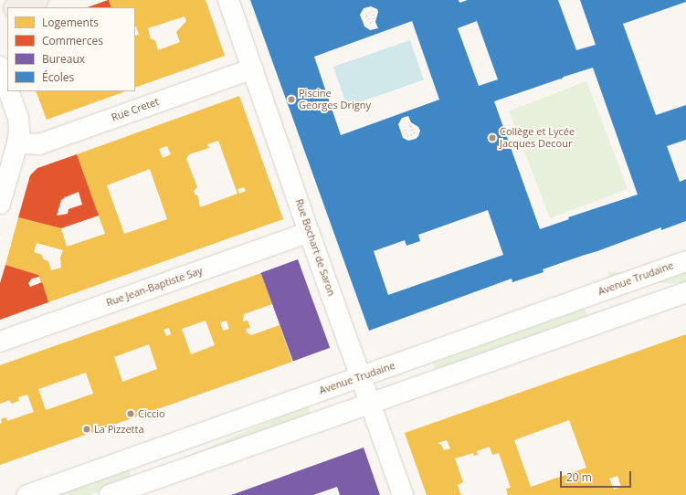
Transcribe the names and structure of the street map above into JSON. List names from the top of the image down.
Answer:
{
  "streets": {
    "street": [
      "Rue Cretet",
      "Rue Bochart de Saron",
      "Avenue Trudaine",
      "Rue Jean-Baptiste Say"
    ]
  },
  "crossings": [
    ["Rue Cretet", "Rue Bochart de Saron"],
    ["Rue Bochart de Saron", "Avenue Trudaine"],
    ["Rue Bochart de Saron", "Rue Jean-Baptiste Say"]
  ],
  "places": [
    "Piscine Georges Drigny",
    "Collège et Lycée Jacques Decour",
    "Ciccio",
    "La Pizzetta"
  ],
  "legend": [
    "Logements",
    "Commerces",
    "Bureaux",
    "Écoles"
  ],
  "scale_bar": "20 m"
}
